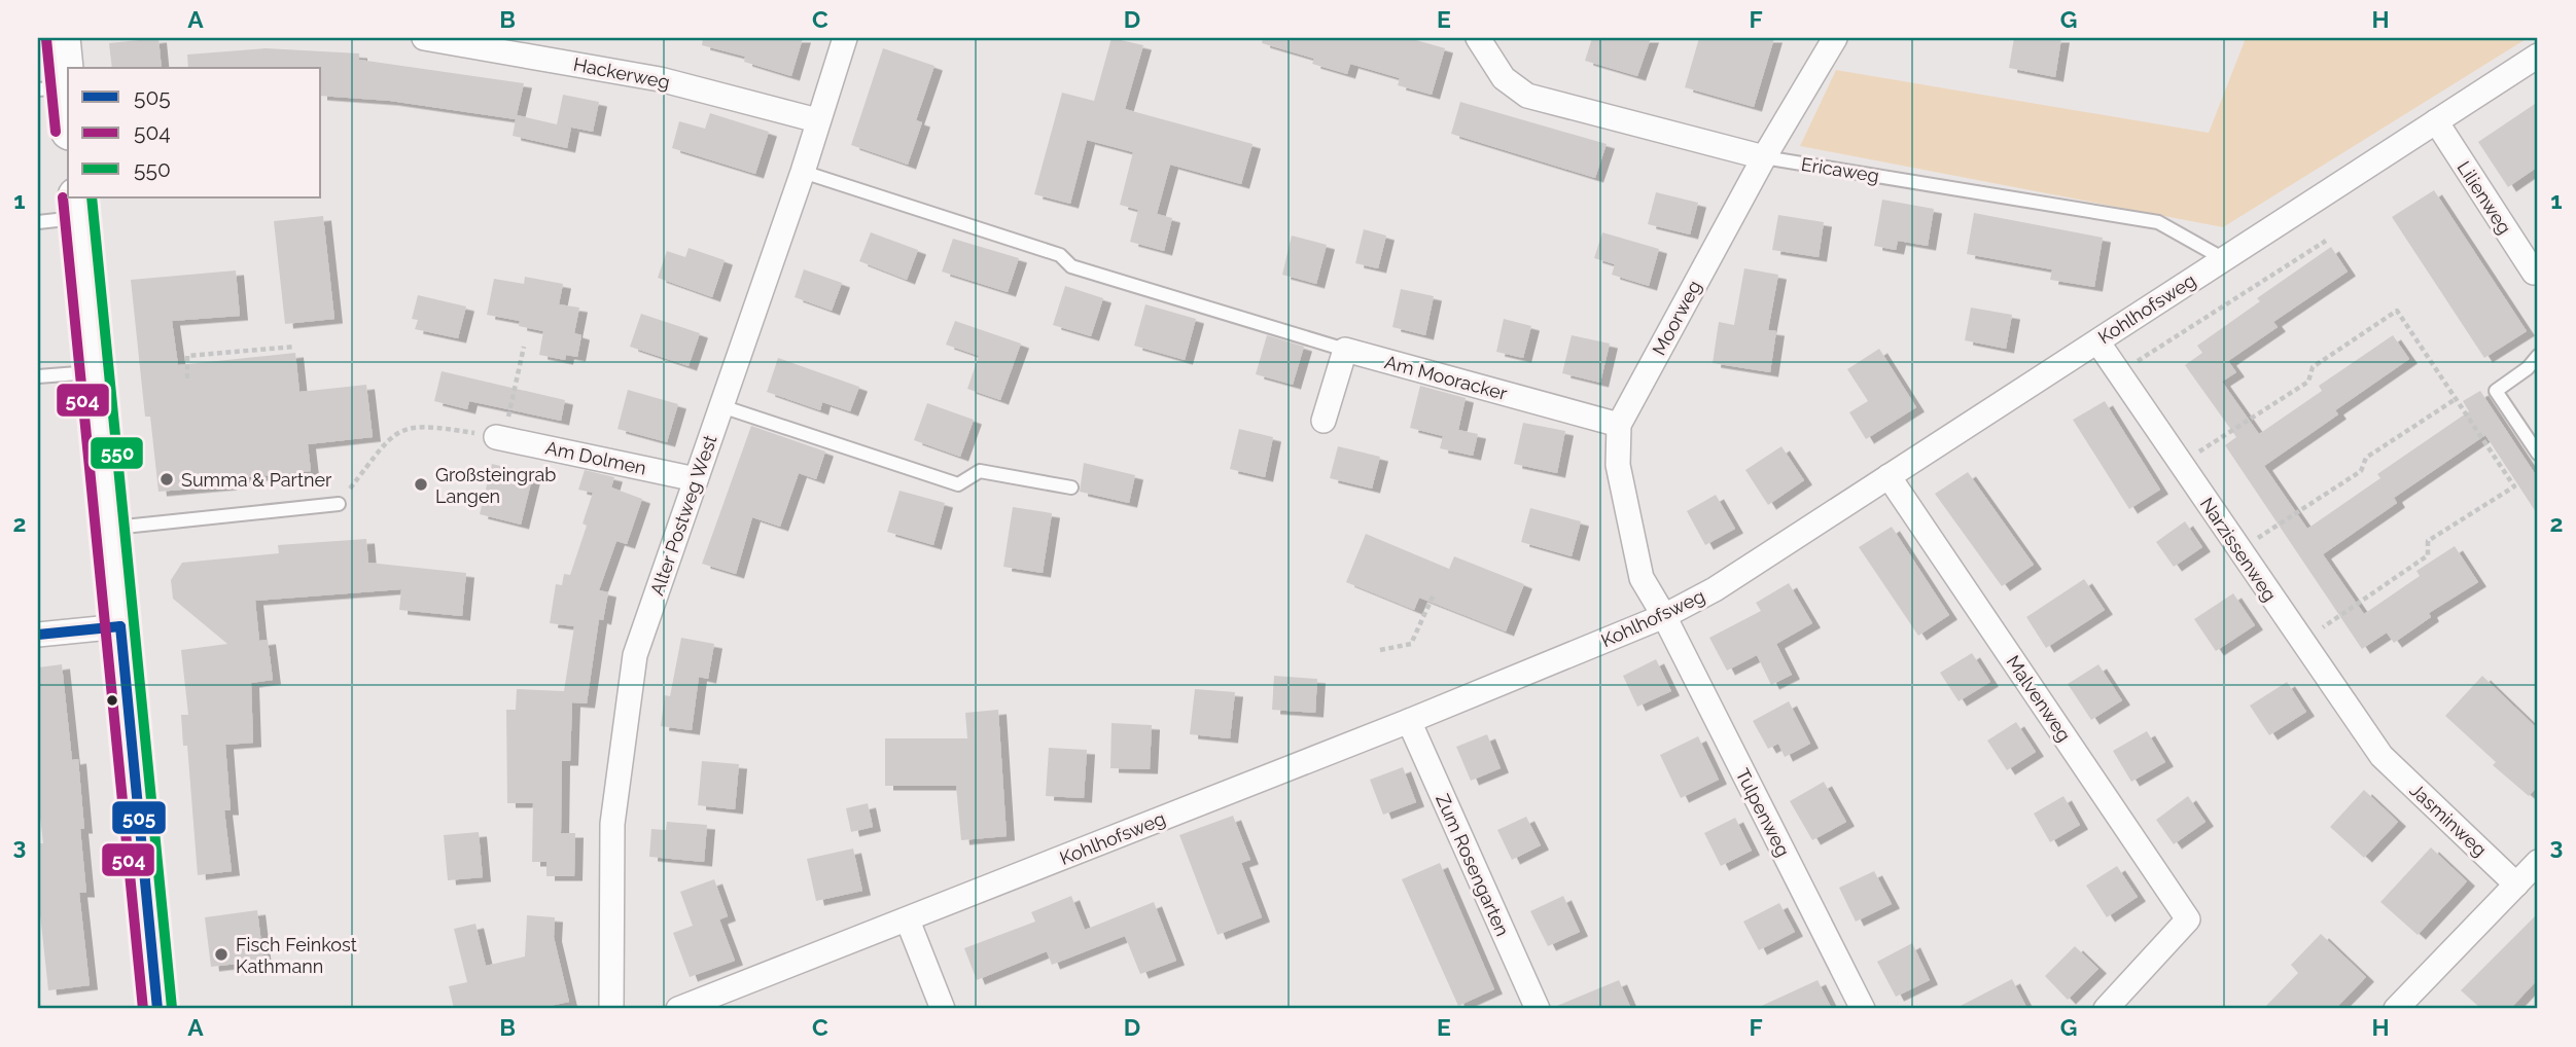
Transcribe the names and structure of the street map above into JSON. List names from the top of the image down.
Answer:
{
  "streets": {
    "street": [
      "Hackerweg",
      "Ericaweg",
      "Lilienweg",
      "Kohlhofsweg",
      "Moorweg",
      "Am Mooracker",
      "Am Dolmen",
      "Alter Postweg West",
      "Narzissenweg",
      "Malvenweg",
      "Tulpenweg",
      "Jasminweg",
      "Zum Rosengarten"
    ]
  },
  "crossings": [
    ["Hackerweg", "Alter Postweg West"],
    ["Ericaweg", "Kohlhofsweg"],
    ["Ericaweg", "Moorweg"],
    ["Lilienweg", "Kohlhofsweg"],
    ["Kohlhofsweg", "Moorweg"],
    ["Kohlhofsweg", "Narzissenweg"],
    ["Kohlhofsweg", "Malvenweg"],
    ["Kohlhofsweg", "Tulpenweg"],
    ["Kohlhofsweg", "Zum Rosengarten"],
    ["Moorweg", "Am Mooracker"],
    ["Moorweg", "Tulpenweg"],
    ["Am Dolmen", "Alter Postweg West"],
    ["Narzissenweg", "Jasminweg"]
  ],
  "places": ["Summa & Partner", "Großsteingrab Langen", "Fisch Feinkost Kathmann"],
  "lines": ["transit line 504", "transit line 550", "transit line 505"],
  "legend": ["505", "504", "550"],
  "grid": {
    "columns": [
      "A",
      "B",
      "C",
      "D",
      "E",
      "F",
      "G",
      "H"
    ],
    "rows": ["1", "2", "3"]
  }
}
